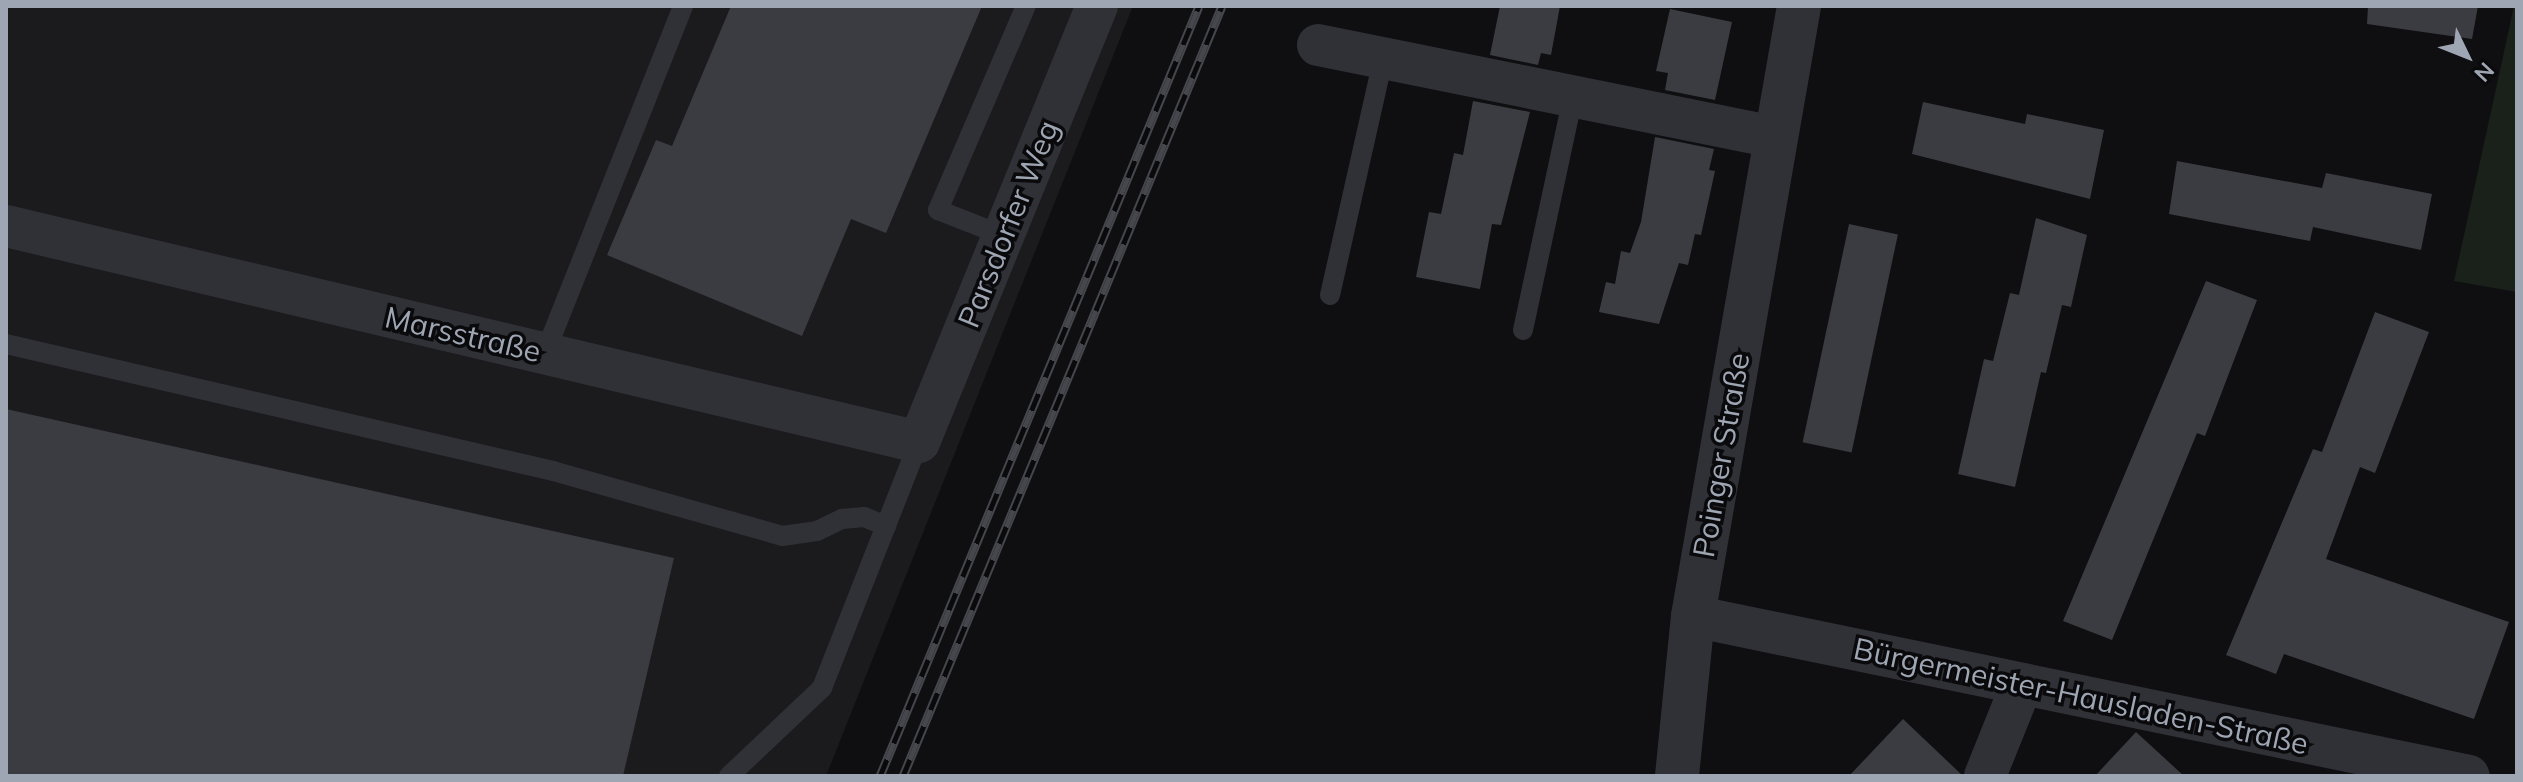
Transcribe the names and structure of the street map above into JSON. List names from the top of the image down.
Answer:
{
  "streets": {
    "street": [
      "Parsdorfer Weg",
      "Marsstraße",
      "Poinger Straße",
      "Bürgermeister-Hausladen-Straße"
    ]
  },
  "crossings": [
    ["Parsdorfer Weg", "Marsstraße"],
    ["Poinger Straße", "Bürgermeister-Hausladen-Straße"]
  ],
  "north": "bottom right"
}
